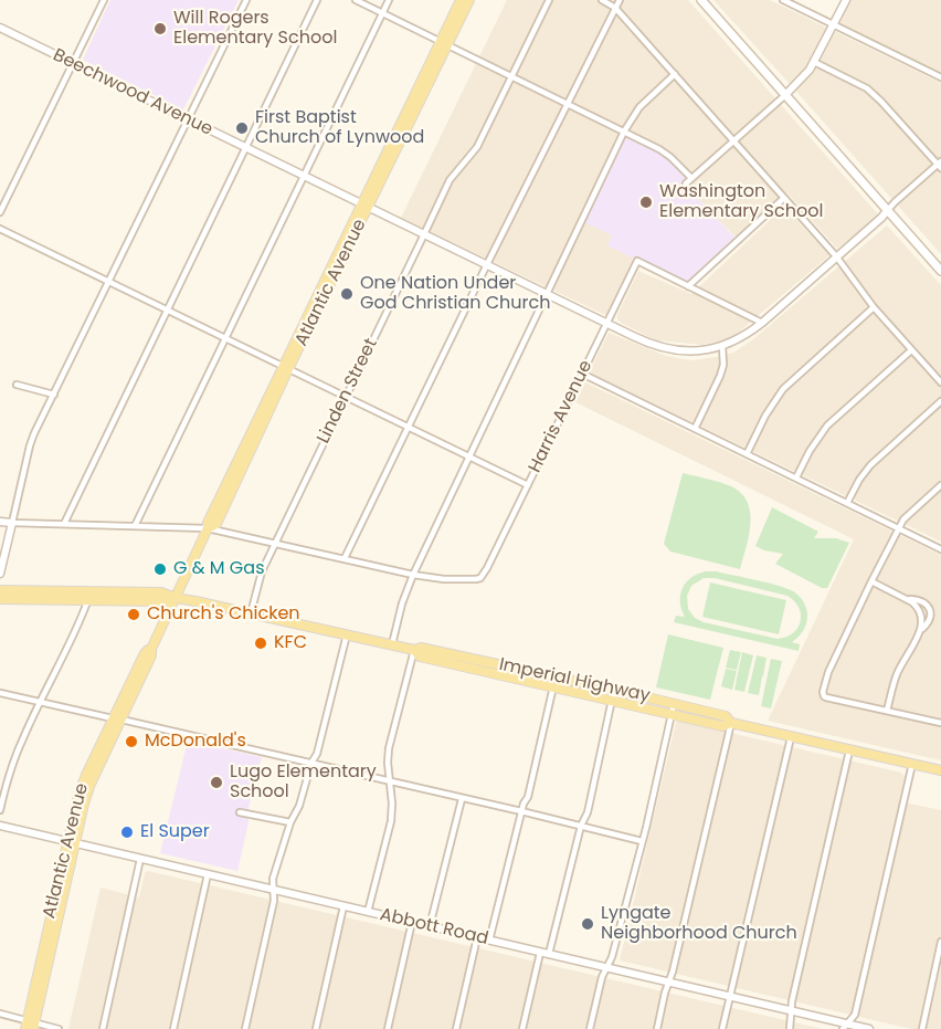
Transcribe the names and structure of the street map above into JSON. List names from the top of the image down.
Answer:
{
  "streets": {
    "main road": ["Atlantic Avenue", "Imperial Highway"],
    "street": [
      "Beechwood Avenue",
      "Linden Street",
      "Harris Avenue",
      "Abbott Road"
    ]
  },
  "crossings": [
    ["Beechwood Avenue", "Atlantic Avenue"],
    ["Beechwood Avenue", "Linden Street"],
    ["Beechwood Avenue", "Harris Avenue"],
    ["Atlantic Avenue", "Imperial Highway"],
    ["Atlantic Avenue", "Abbott Road"],
    ["Linden Street", "Imperial Highway"]
  ],
  "places": [
    "Will Rogers Elementary School",
    "First Baptist Church of Lynwood",
    "Washington Elementary School",
    "One Nation Under God Christian Church",
    "G & M Gas",
    "Church's Chicken",
    "KFC",
    "McDonald's",
    "Lugo Elementary School",
    "El Super",
    "Lyngate Neighborhood Church"
  ]
}
